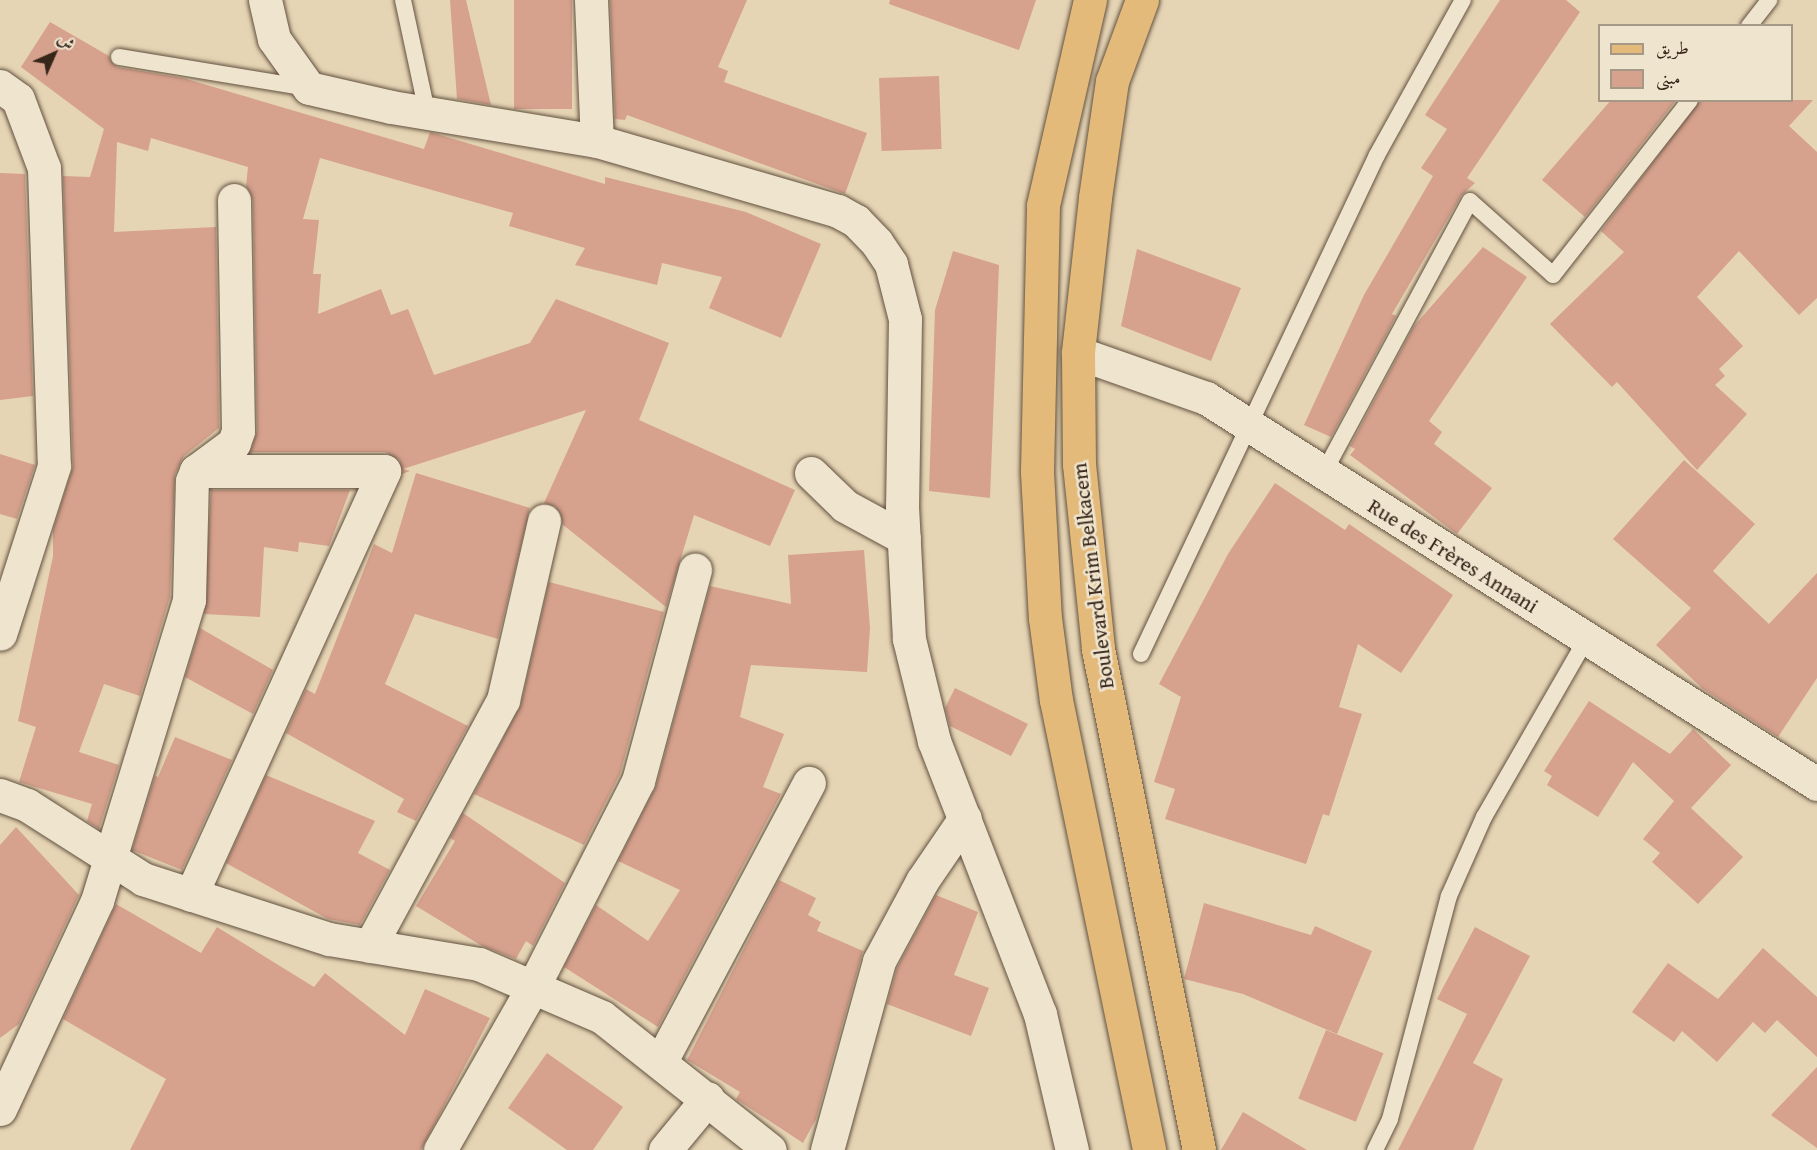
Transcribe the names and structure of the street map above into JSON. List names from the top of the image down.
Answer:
{
  "streets": {
    "main road": ["Boulevard Krim Belkacem"],
    "street": ["Rue des Frères Annani"]
  },
  "crossings": [
    ["Rue des Frères Annani", "Boulevard Krim Belkacem"]
  ],
  "legend": ["طريق", "مبنى"],
  "north": "top right"
}
